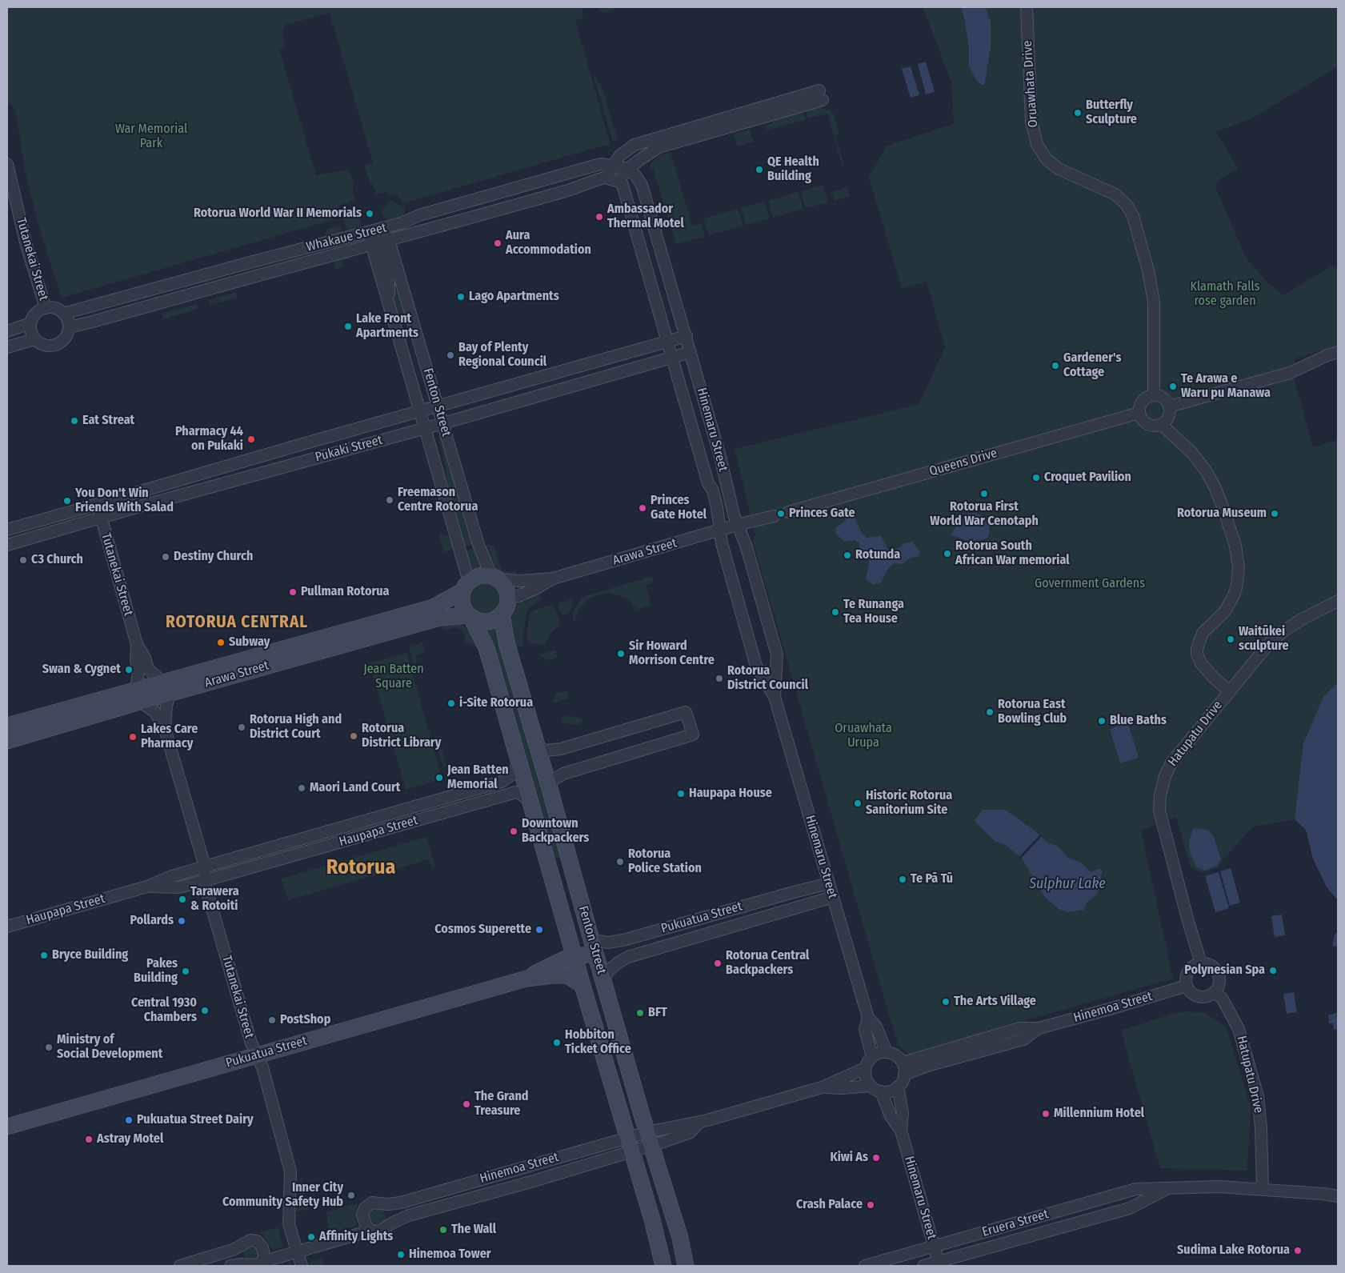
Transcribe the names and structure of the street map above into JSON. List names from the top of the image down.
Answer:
{
  "streets": {
    "main road": ["Fenton Street", "Arawa Street", "Pukuatua Street"],
    "street": [
      "Oruawhata Drive",
      "Whakaue Street",
      "Tutanekai Street",
      "Hinemaru Street",
      "Pukaki Street",
      "Queens Drive",
      "Hatupatu Drive",
      "Haupapa Street",
      "Hinemoa Street",
      "Eruera Street"
    ]
  },
  "crossings": [
    ["Oruawhata Drive", "Queens Drive"],
    ["Whakaue Street", "Tutanekai Street"],
    ["Whakaue Street", "Fenton Street"],
    ["Whakaue Street", "Hinemaru Street"],
    ["Tutanekai Street", "Pukaki Street"],
    ["Tutanekai Street", "Arawa Street"],
    ["Tutanekai Street", "Haupapa Street"],
    ["Tutanekai Street", "Pukuatua Street"],
    ["Tutanekai Street", "Hinemoa Street"],
    ["Fenton Street", "Pukaki Street"],
    ["Fenton Street", "Arawa Street"],
    ["Fenton Street", "Haupapa Street"],
    ["Fenton Street", "Pukuatua Street"],
    ["Fenton Street", "Hinemoa Street"],
    ["Hinemaru Street", "Pukaki Street"],
    ["Hinemaru Street", "Arawa Street"],
    ["Hinemaru Street", "Pukuatua Street"],
    ["Hinemaru Street", "Hinemoa Street"],
    ["Hinemaru Street", "Eruera Street"],
    ["Hatupatu Drive", "Hinemoa Street"],
    ["Hatupatu Drive", "Eruera Street"]
  ],
  "districts": ["ROTORUA CENTRAL", "Rotorua"],
  "water": ["Sulphur Lake"],
  "parks": [
    "War Memorial Park",
    "Klamath Falls rose garden",
    "Government Gardens",
    "Jean Batten Square",
    "Oruawhata Urupa"
  ],
  "places": [
    "Butterfly Sculpture",
    "QE Health Building",
    "Rotorua World War II Memorials",
    "Ambassador Thermal Motel",
    "Aura Accommodation",
    "Lago Apartments",
    "Lake Front Apartments",
    "Bay of Plenty Regional Council",
    "Gardener's Cottage",
    "Te Arawa e Waru pu Manawa",
    "Eat Streat",
    "Pharmacy 44 on Pukaki",
    "Croquet Pavilion",
    "Rotorua First World War Cenotaph",
    "Freemason Centre Rotorua",
    "You Don't Win Friends With Salad",
    "Princes Gate Hotel",
    "Princes Gate",
    "Rotorua Museum",
    "Rotorua South African War memorial",
    "Rotunda",
    "Destiny Church",
    "C3 Church",
    "Pullman Rotorua",
    "Te Runanga Tea House",
    "Waitūkei sculpture",
    "Subway",
    "Sir Howard Morrison Centre",
    "Swan & Cygnet",
    "Rotorua District Council",
    "i-Site Rotorua",
    "Rotorua East Bowling Club",
    "Blue Baths",
    "Rotorua High and District Court",
    "Rotorua District Library",
    "Lakes Care Pharmacy",
    "Jean Batten Memorial",
    "Maori Land Court",
    "Haupapa House",
    "Historic Rotorua Sanitorium Site",
    "Downtown Backpackers",
    "Rotorua Police Station",
    "Te Pā Tū",
    "Tarawera & Rotoiti",
    "Pollards",
    "Cosmos Superette",
    "Bryce Building",
    "Rotorua Central Backpackers",
    "Polynesian Spa",
    "Pakes Building",
    "The Arts Village",
    "Central 1930 Chambers",
    "BFT",
    "PostShop",
    "Hobbiton Ticket Office",
    "Ministry of Social Development",
    "The Grand Treasure",
    "Millennium Hotel",
    "Pukuatua Street Dairy",
    "Astray Motel",
    "Kiwi As",
    "Inner City Community Safety Hub",
    "Crash Palace",
    "The Wall",
    "Affinity Lights",
    "Sudima Lake Rotorua",
    "Hinemoa Tower"
  ]
}
